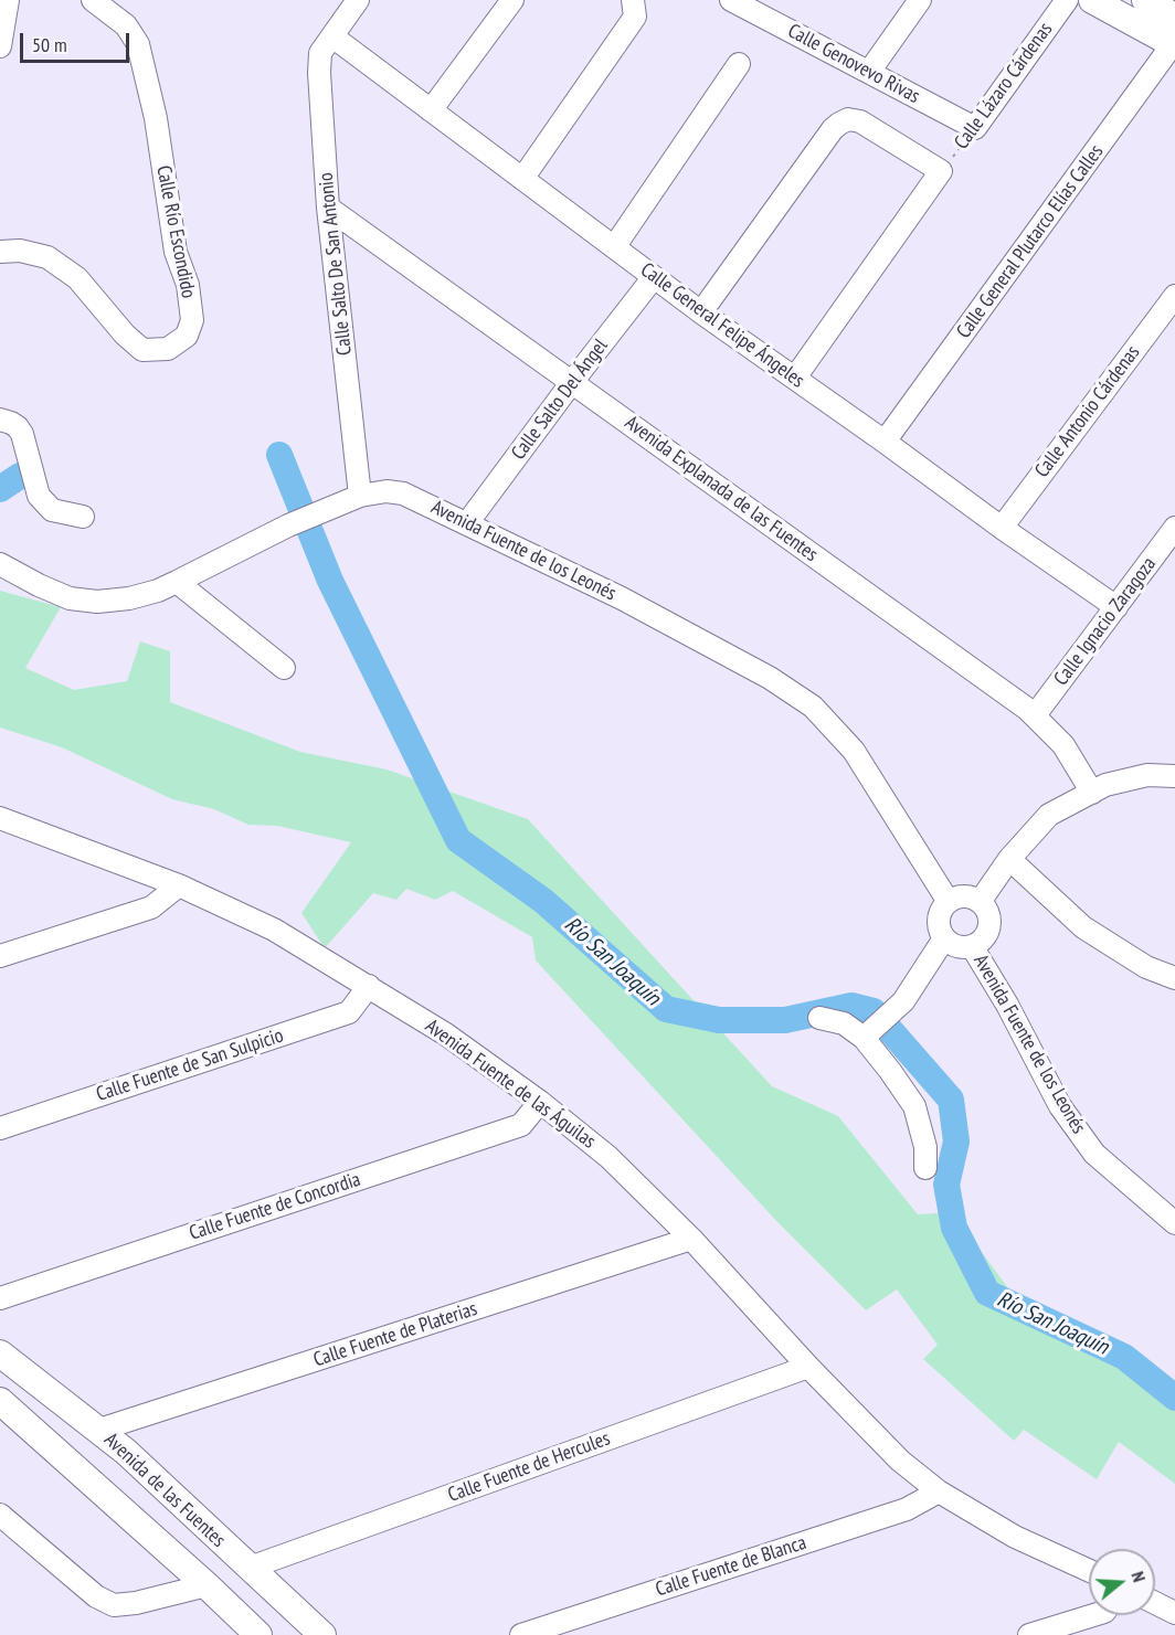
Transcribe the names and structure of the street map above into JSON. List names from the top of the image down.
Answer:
{
  "streets": {
    "main road": ["Avenida de las Fuentes"],
    "street": [
      "Calle Genovevo Rivas",
      "Calle Lázaro Cárdenas",
      "Calle Río Escondido",
      "Calle General Plutarco Elías Calles",
      "Calle Salto De San Antonio",
      "Calle General Felipe Ángeles",
      "Calle Salto Del Ángel",
      "Calle Antonio Cárdenas",
      "Avenida Explanada de las Fuentes",
      "Avenida Fuente de los Leonés",
      "Calle Ignacio Zaragoza",
      "Calle Fuente de San Sulpicio",
      "Avenida Fuente de las Águilas",
      "Calle Fuente de Concordia",
      "Calle Fuente de Platerias",
      "Calle Fuente de Hercules",
      "Calle Fuente de Blanca"
    ]
  },
  "crossings": [
    ["Calle Genovevo Rivas", "Calle Lázaro Cárdenas"],
    ["Calle General Plutarco Elías Calles", "Calle General Felipe Ángeles"],
    ["Calle Salto De San Antonio", "Calle General Felipe Ángeles"],
    ["Calle Salto De San Antonio", "Avenida Explanada de las Fuentes"],
    ["Calle Salto De San Antonio", "Avenida Fuente de los Leonés"],
    ["Calle General Felipe Ángeles", "Calle Salto Del Ángel"],
    ["Calle General Felipe Ángeles", "Calle Antonio Cárdenas"],
    ["Calle General Felipe Ángeles", "Calle Ignacio Zaragoza"],
    ["Calle Salto Del Ángel", "Avenida Explanada de las Fuentes"],
    ["Calle Salto Del Ángel", "Avenida Fuente de los Leonés"],
    ["Avenida Explanada de las Fuentes", "Calle Ignacio Zaragoza"],
    ["Calle Fuente de San Sulpicio", "Avenida Fuente de las Águilas"],
    ["Avenida Fuente de las Águilas", "Calle Fuente de Concordia"],
    ["Avenida Fuente de las Águilas", "Calle Fuente de Platerias"],
    ["Avenida Fuente de las Águilas", "Calle Fuente de Hercules"],
    ["Avenida Fuente de las Águilas", "Calle Fuente de Blanca"],
    ["Calle Fuente de Platerias", "Avenida de las Fuentes"],
    ["Calle Fuente de Hercules", "Avenida de las Fuentes"]
  ],
  "water": ["Río San Joaquín"],
  "scale_bar": "50 m",
  "north": "right"
}
